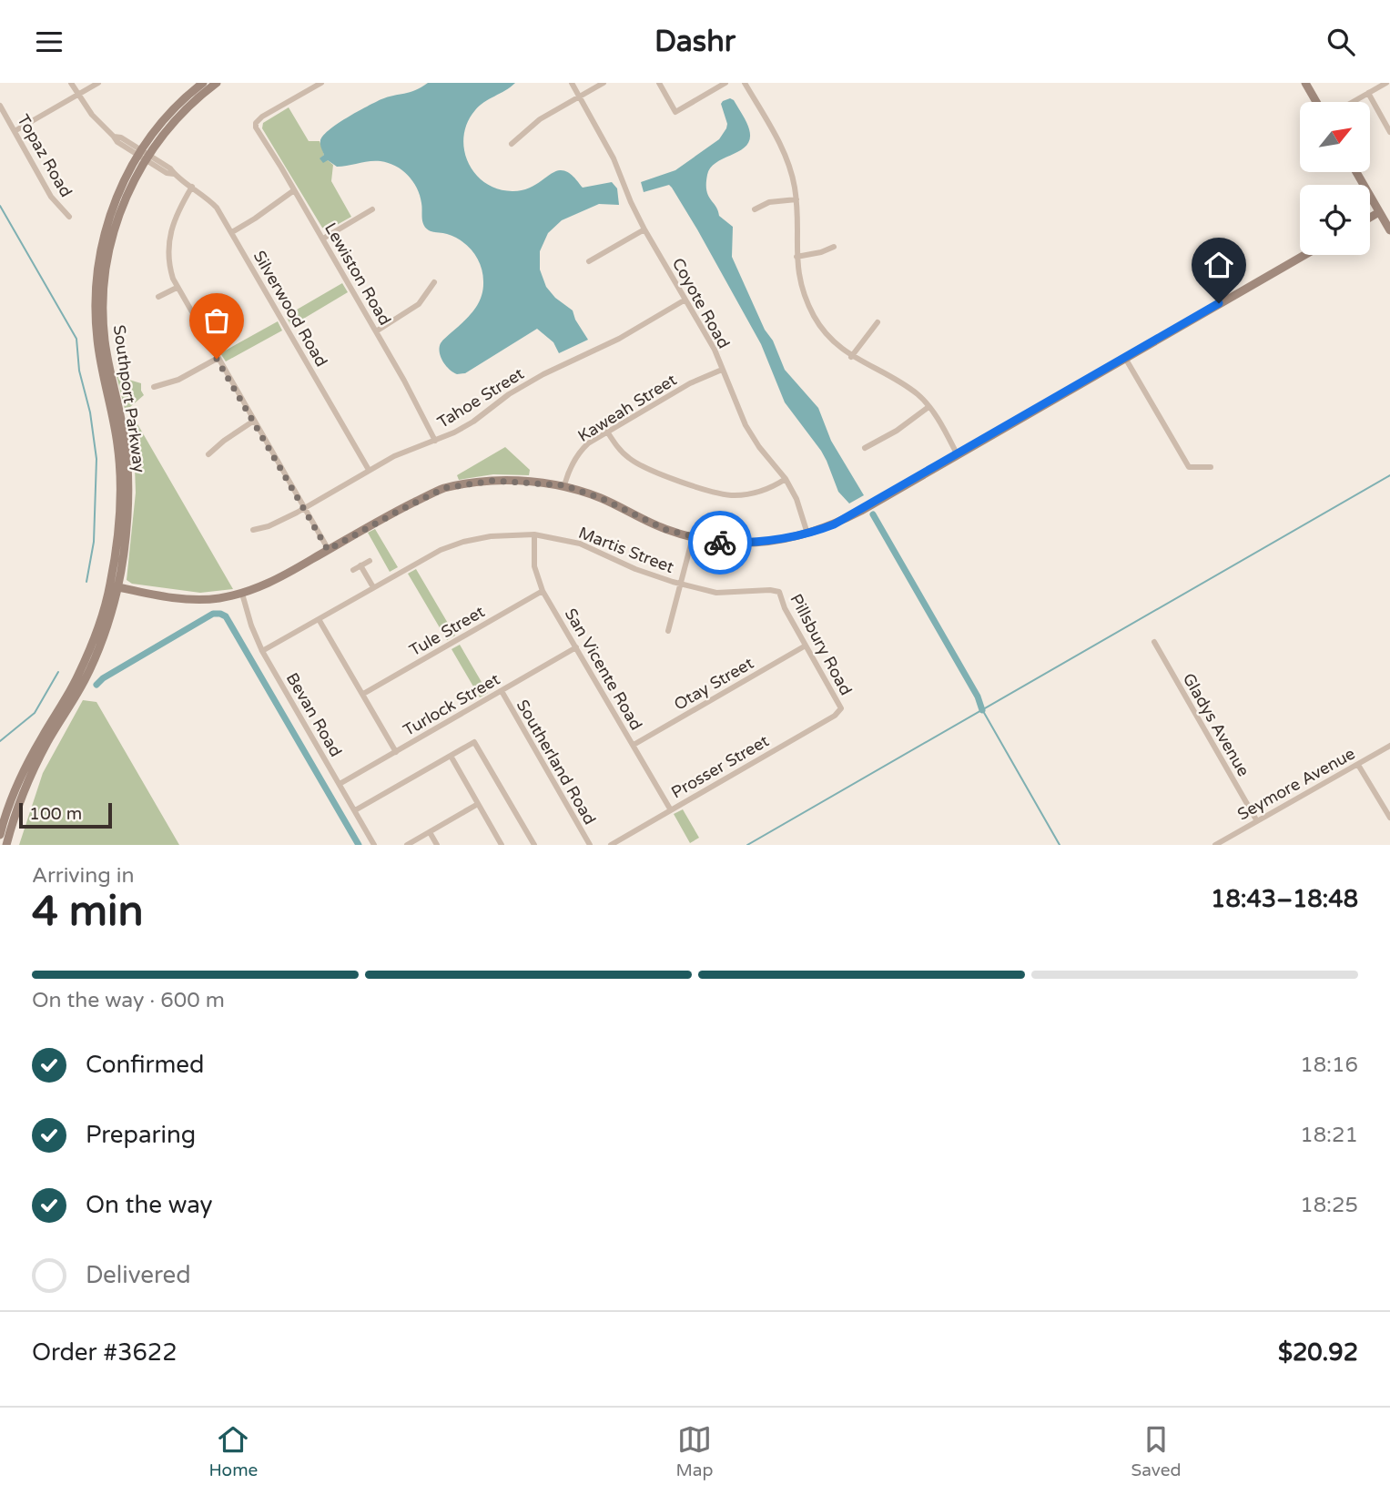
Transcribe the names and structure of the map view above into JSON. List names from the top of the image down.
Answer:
{
  "streets": {
    "street": [
      "Topaz Road",
      "Lewiston Road",
      "Coyote Road",
      "Silverwood Road",
      "Tahoe Street",
      "Southport Parkway",
      "Kaweah Street",
      "Martis Street",
      "Tule Street",
      "Pillsbury Road",
      "San Vicente Road",
      "Otay Street",
      "Turlock Street",
      "Bevan Road",
      "Gladys Avenue",
      "Southerland Road",
      "Prosser Street",
      "Seymore Avenue"
    ]
  },
  "crossings": [
    ["Lewiston Road", "Tahoe Street"],
    ["Coyote Road", "Tahoe Street"],
    ["Coyote Road", "Kaweah Street"],
    ["Silverwood Road", "Tahoe Street"],
    ["Silverwood Road", "Southport Parkway"],
    ["Martis Street", "Pillsbury Road"],
    ["Martis Street", "San Vicente Road"],
    ["Martis Street", "Bevan Road"],
    ["Tule Street", "San Vicente Road"],
    ["Pillsbury Road", "Otay Street"],
    ["Pillsbury Road", "Prosser Street"],
    ["San Vicente Road", "Otay Street"],
    ["San Vicente Road", "Turlock Street"],
    ["San Vicente Road", "Prosser Street"],
    ["Turlock Street", "Bevan Road"],
    ["Turlock Street", "Southerland Road"],
    ["Gladys Avenue", "Seymore Avenue"]
  ],
  "scale_bar": "100 m",
  "north": "top right",
  "page": {
    "header": "Dashr",
    "scale": "100 m",
    "heading": ["4 min", "Arriving in", "18:43–18:48"],
    "panel": ["Order #3622", "$20.92"],
    "bar": "On the way · 600 m",
    "list": [
      ["Confirmed", "18:16"],
      ["Preparing", "18:21"],
      ["On the way", "18:25"],
      "Delivered"
    ],
    "tabs": ["Home", "Map", "Saved"]
  }
}
